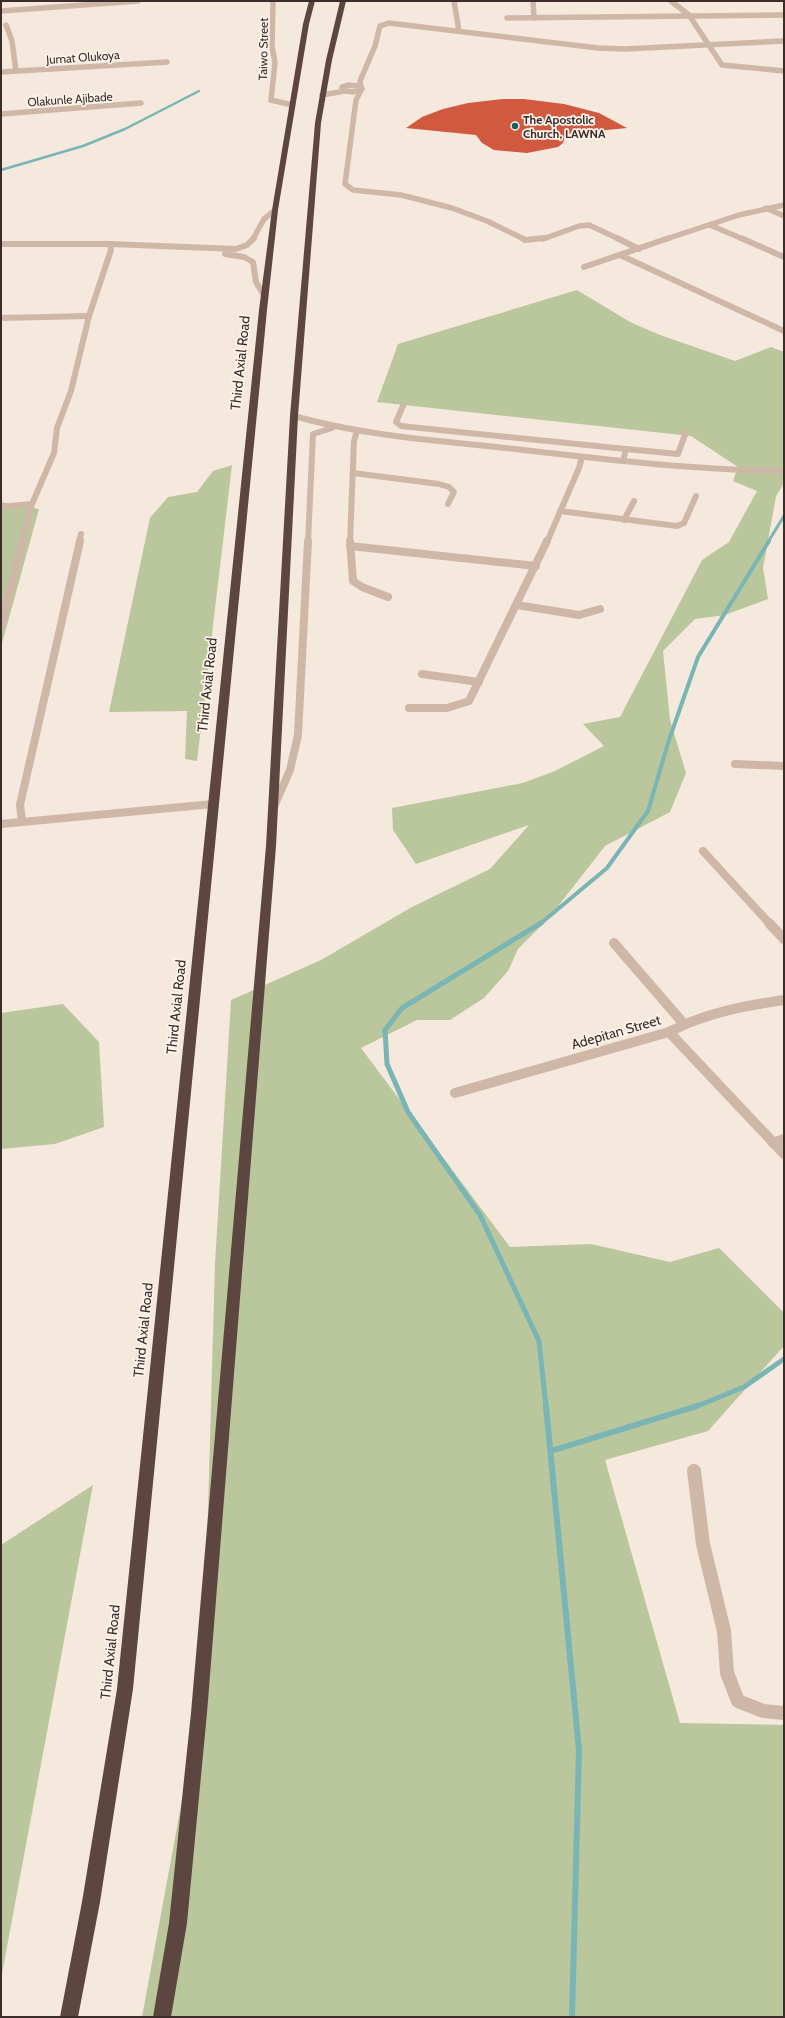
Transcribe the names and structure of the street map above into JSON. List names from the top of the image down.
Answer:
{
  "streets": {
    "highway": ["Third Axial Road"],
    "street": [
      "Taiwo Street",
      "Jumat Olukoya",
      "Olakunle Ajibade",
      "Adepitan Street"
    ]
  },
  "crossings": [
    ["Taiwo Street", "Third Axial Road"]
  ],
  "places": ["The Apostolic Church, LAWNA"]
}
